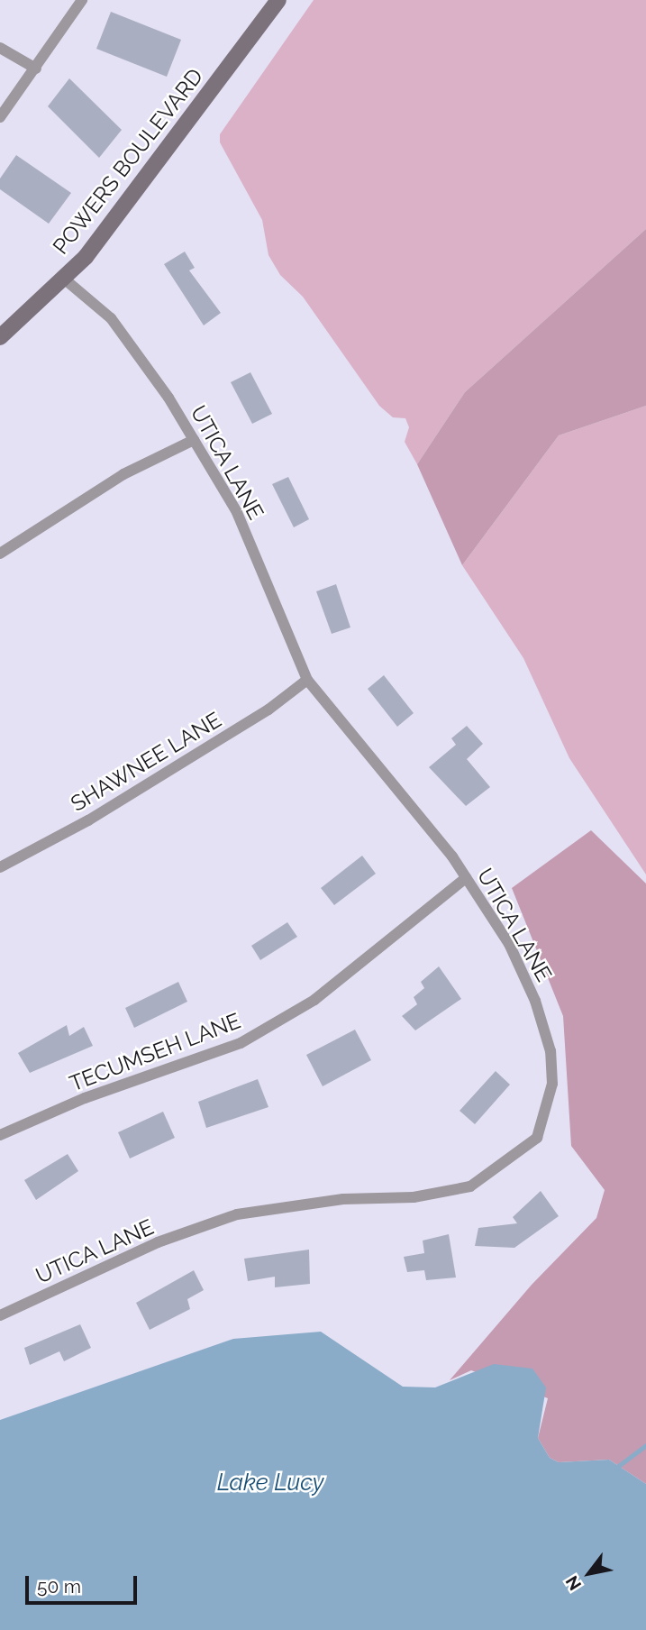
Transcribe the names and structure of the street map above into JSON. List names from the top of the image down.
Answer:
{
  "streets": {
    "main road": ["POWERS BOULEVARD"],
    "street": ["UTICA LANE", "SHAWNEE LANE", "TECUMSEH LANE"]
  },
  "crossings": [
    ["POWERS BOULEVARD", "UTICA LANE"],
    ["UTICA LANE", "SHAWNEE LANE"],
    ["UTICA LANE", "TECUMSEH LANE"]
  ],
  "water": ["Lake Lucy"],
  "scale_bar": "50 m",
  "north": "bottom left"
}
